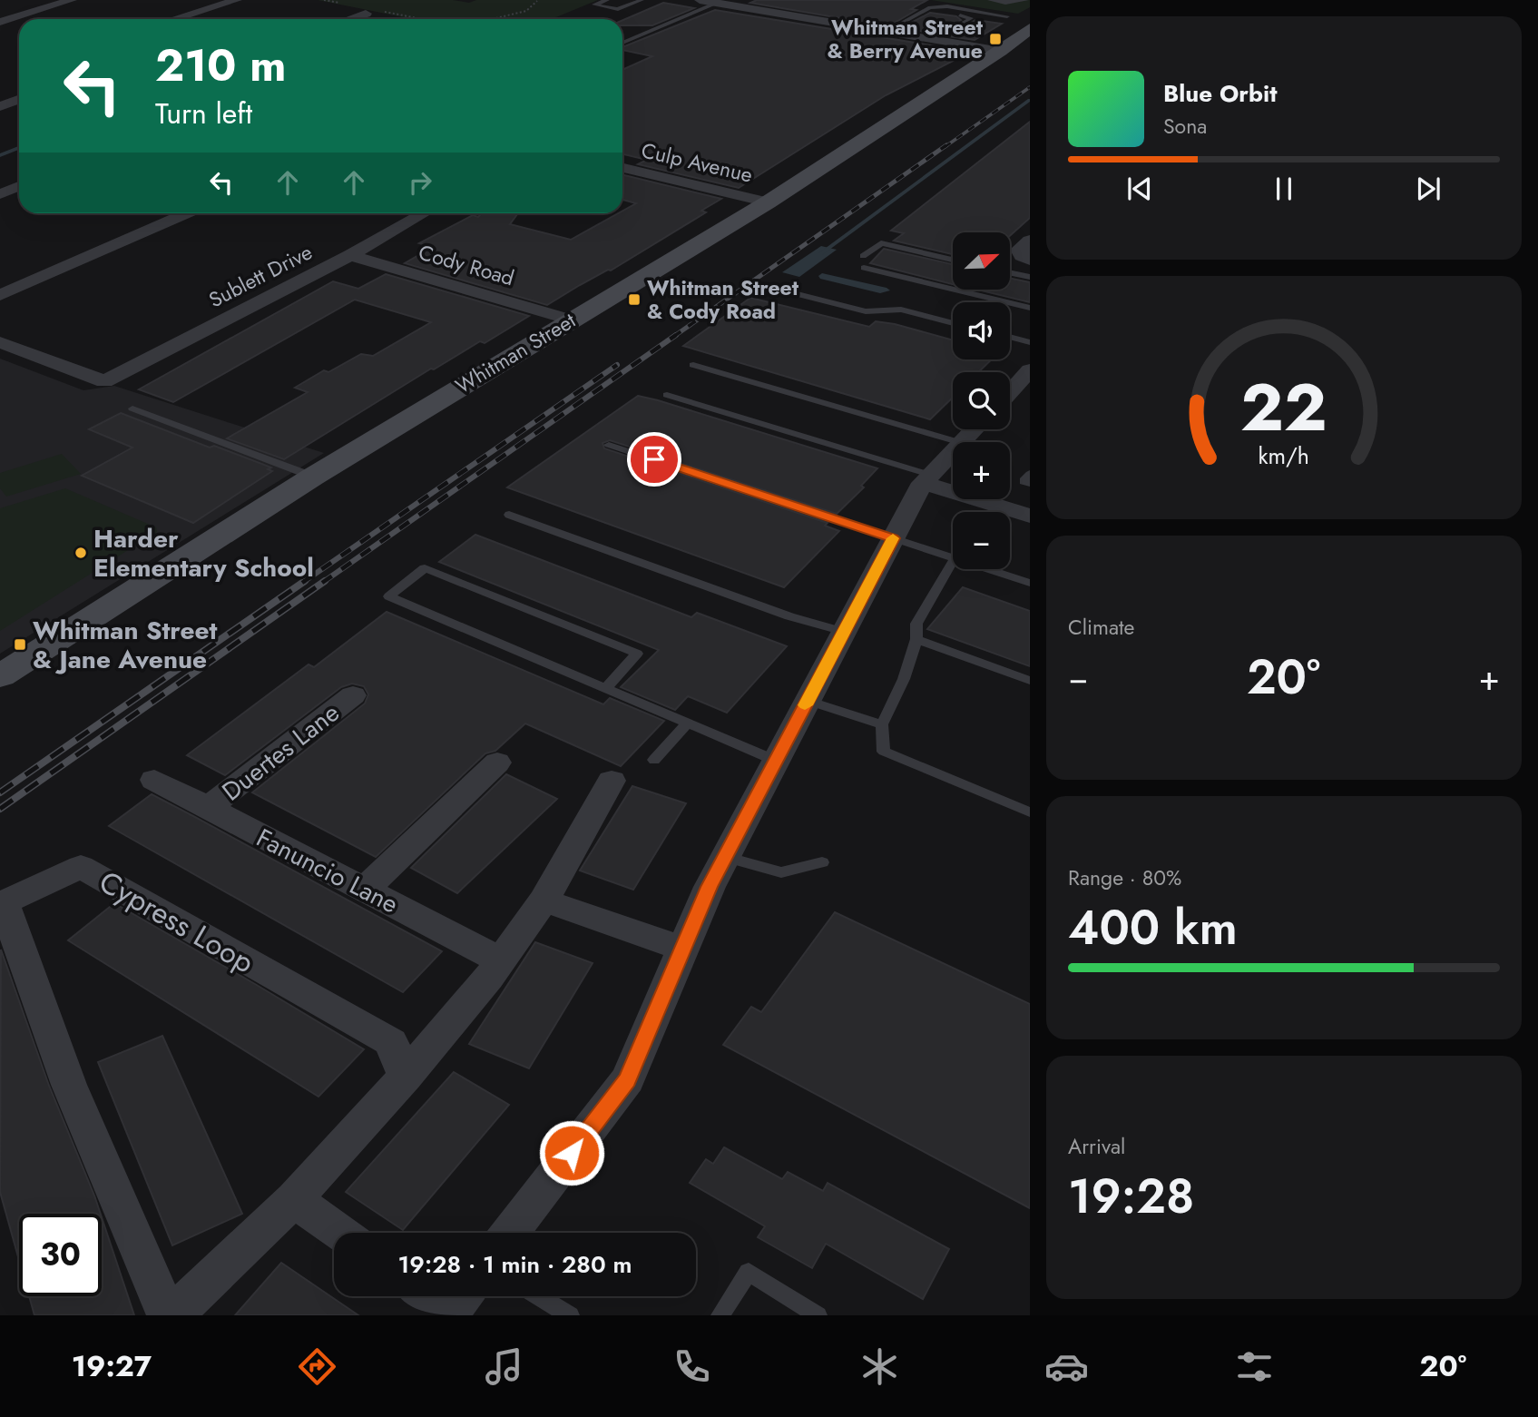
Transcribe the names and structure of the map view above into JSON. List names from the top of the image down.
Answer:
{
  "streets": {
    "street": [
      "Culp Avenue",
      "Cody Road",
      "Sublett Drive",
      "Whitman Street",
      "Duertes Lane",
      "Fanuncio Lane",
      "Cypress Loop"
    ]
  },
  "crossings": [
    ["Culp Avenue", "Whitman Street"],
    ["Cody Road", "Sublett Drive"],
    ["Cody Road", "Whitman Street"],
    ["Duertes Lane", "Fanuncio Lane"]
  ],
  "places": {
    "transit": ["Whitman Street & Berry Avenue", "Whitman Street & Cody Road", "Whitman Street & Jane Avenue"],
    "other": ["Harder Elementary School"]
  },
  "north": "top right",
  "page": {
    "turn": ["210 m", "Turn left"],
    "song": ["Blue Orbit", "Sona"],
    "map_buttons": ["+", "−"],
    "tile": [
      "Climate",
      ["Range · 80%", "400 km"],
      ["Arrival", "19:28"]
    ],
    "heat": ["−", "20°", "+"],
    "limit": "30",
    "trip": "19:28 · 1 min · 280 m",
    "tabs": ["19:27", "20°"],
    "gauge": ["22", "km/h"]
  }
}
